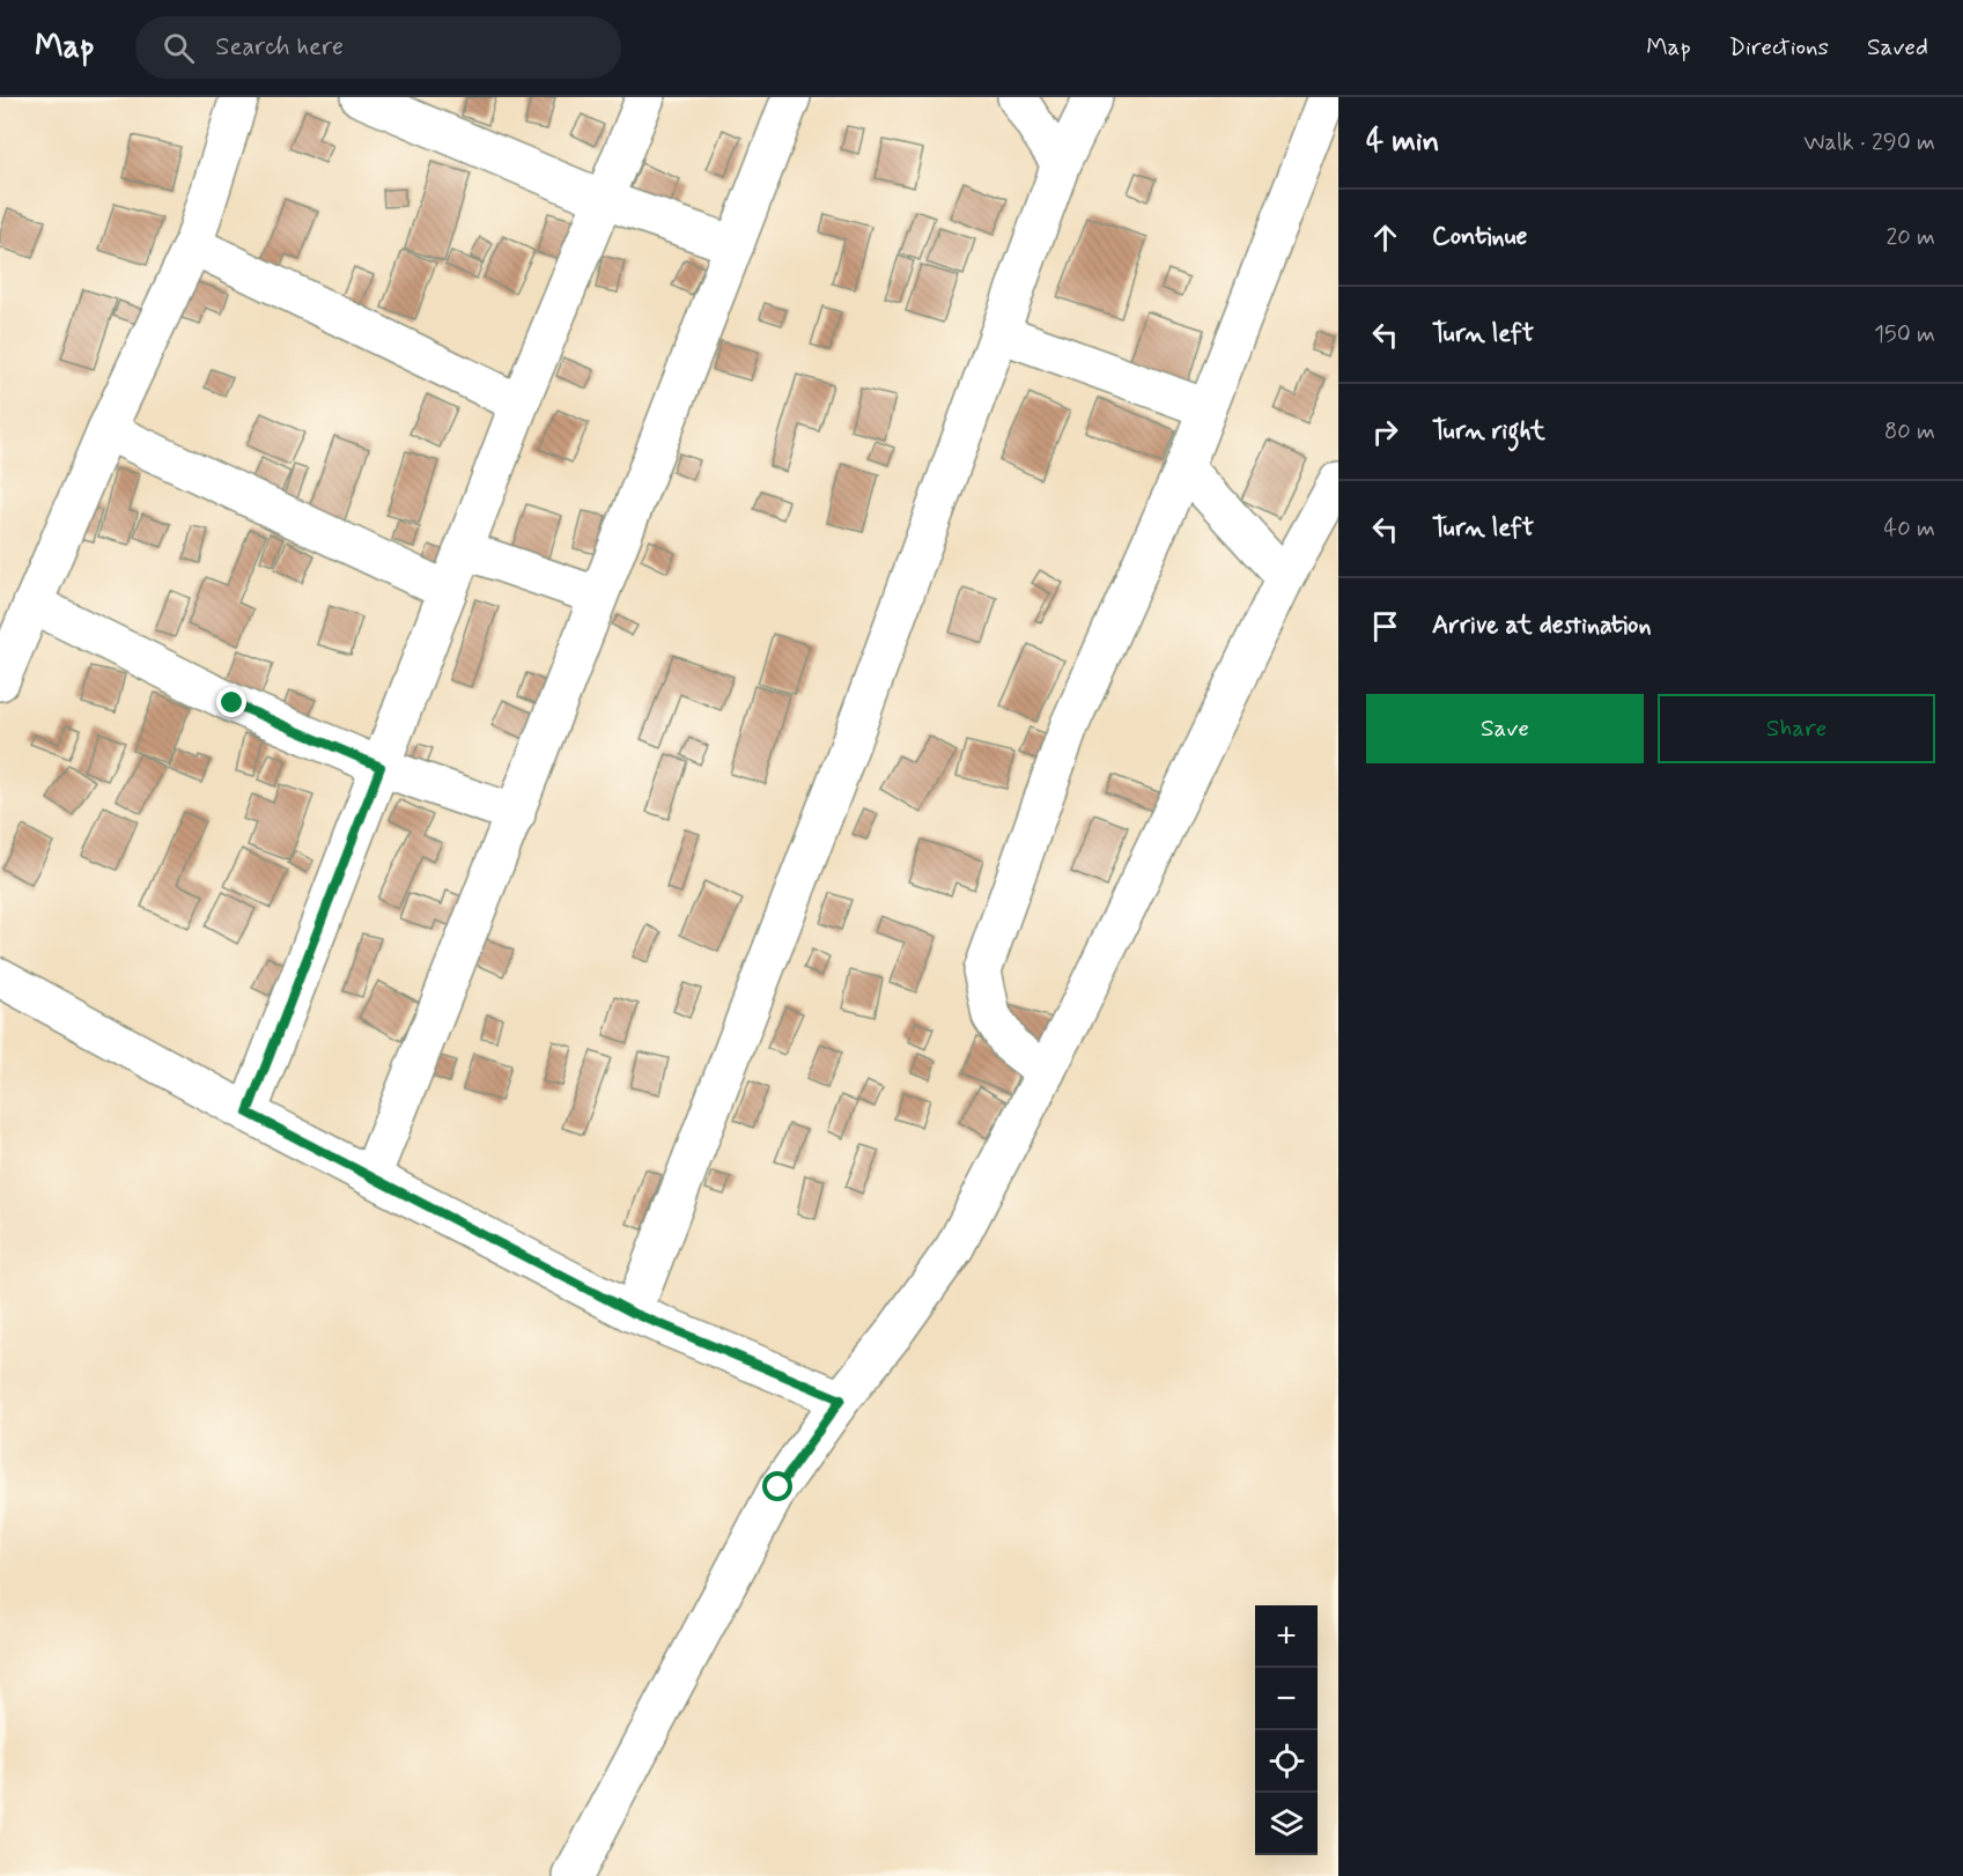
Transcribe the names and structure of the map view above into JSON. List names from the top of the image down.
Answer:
{
  "page": {
    "header": "Map",
    "search": "Search here",
    "nav": ["Map", "Directions", "Saved"],
    "heading": ["4 min", "Walk · 290 m"],
    "list": [
      ["Continue", "20 m"],
      ["Turn left", "150 m"],
      ["Turn right", "80 m"],
      ["Turn left", "40 m"],
      "Arrive at destination"
    ],
    "buttons": ["Save", "Share"],
    "map_buttons": ["+", "−"]
  }
}
